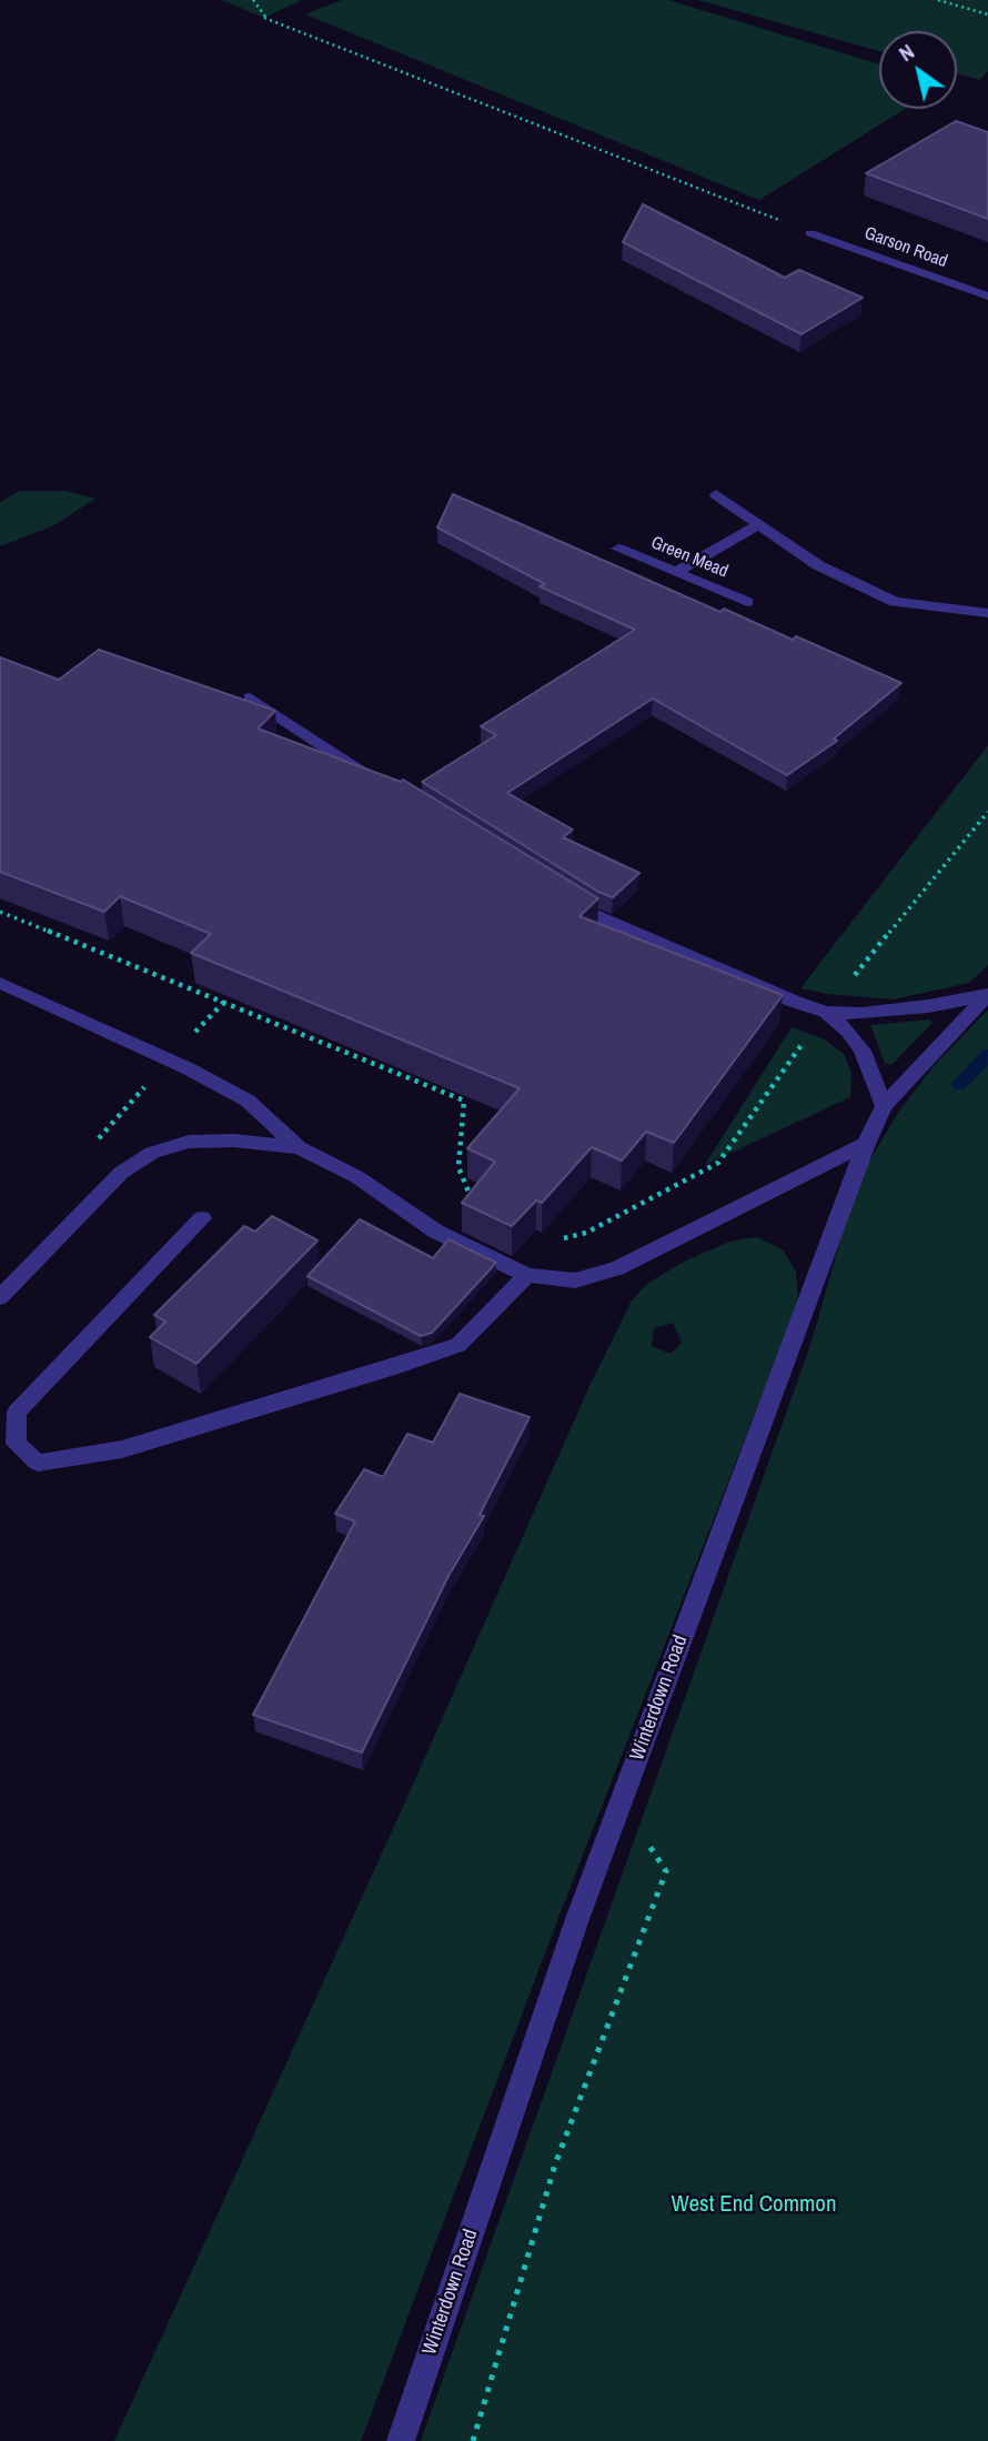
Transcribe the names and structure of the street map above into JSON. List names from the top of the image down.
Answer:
{
  "streets": {
    "street": ["Garson Road", "Green Mead", "Winterdown Road"]
  },
  "parks": ["West End Common"],
  "north": "top left"
}
